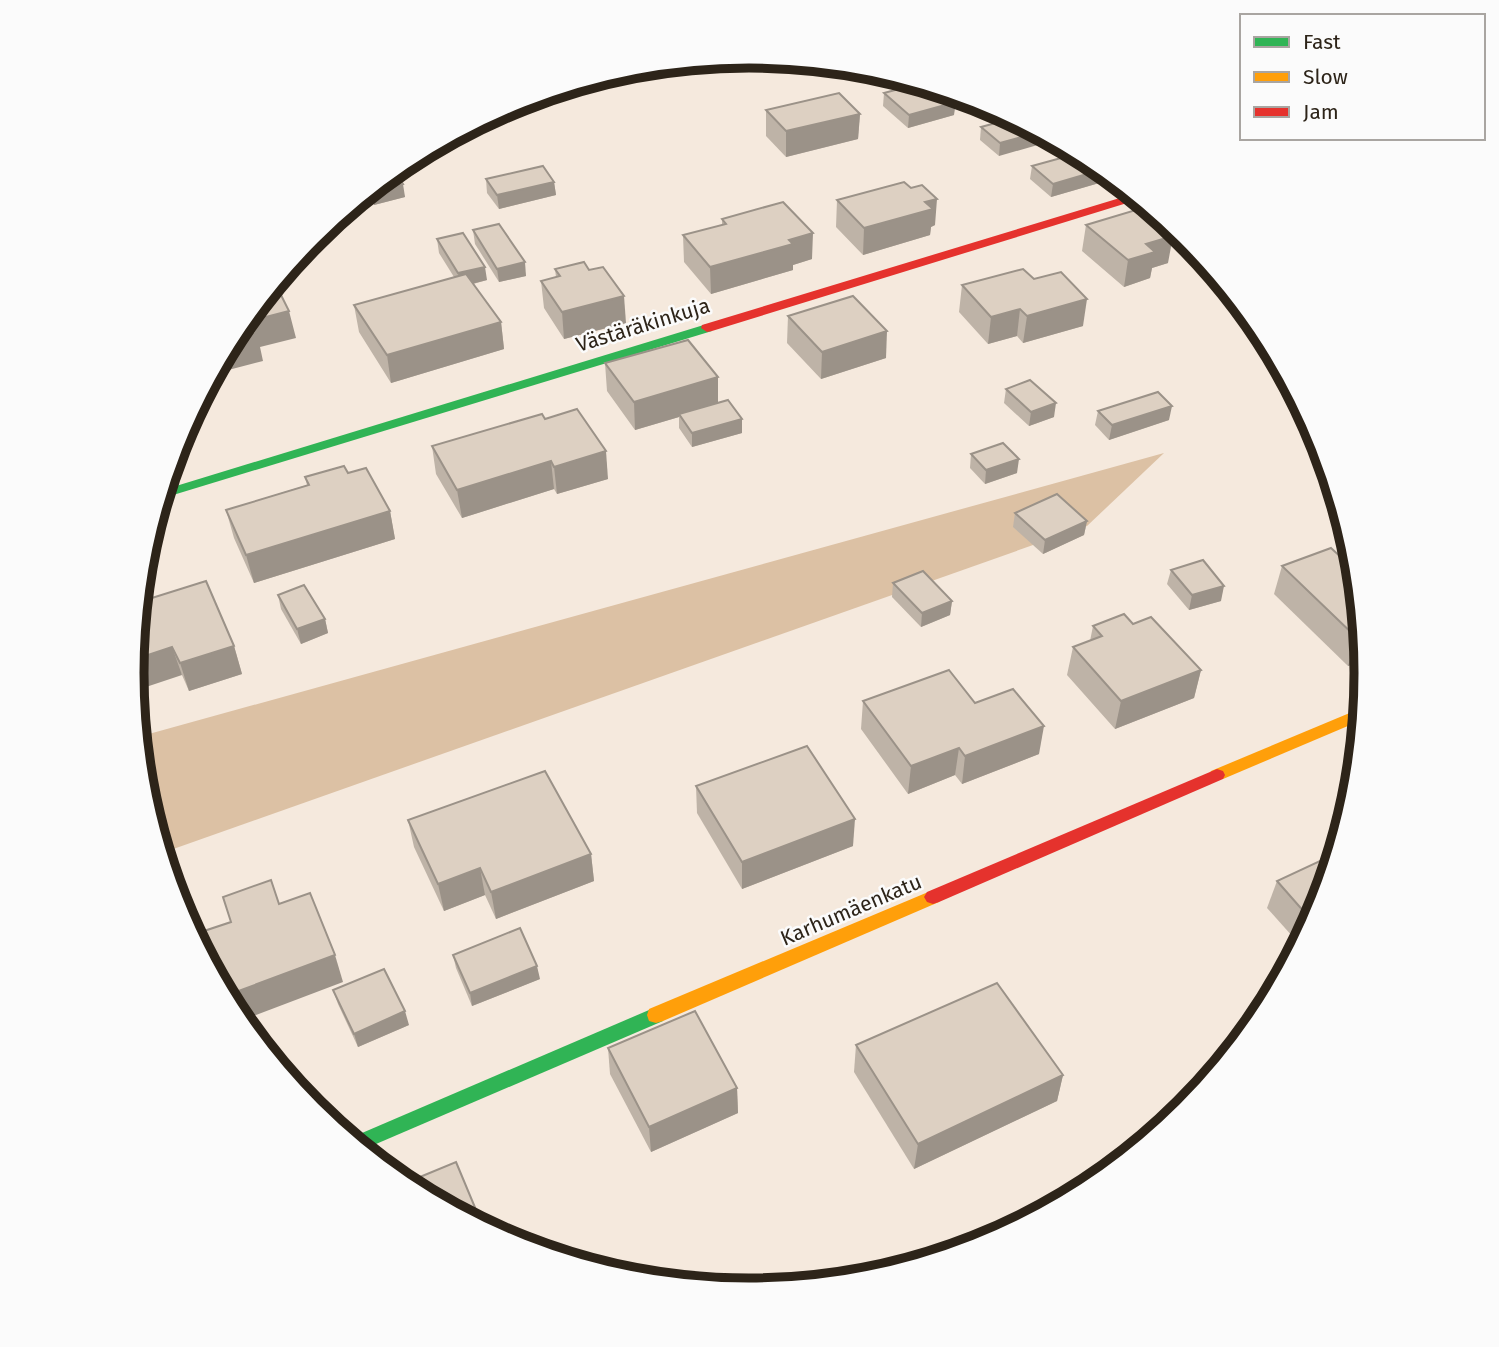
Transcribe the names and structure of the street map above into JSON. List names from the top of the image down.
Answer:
{
  "streets": {
    "street": ["Västäräkinkuja", "Karhumäenkatu"]
  },
  "legend": ["Fast", "Slow", "Jam"]
}
